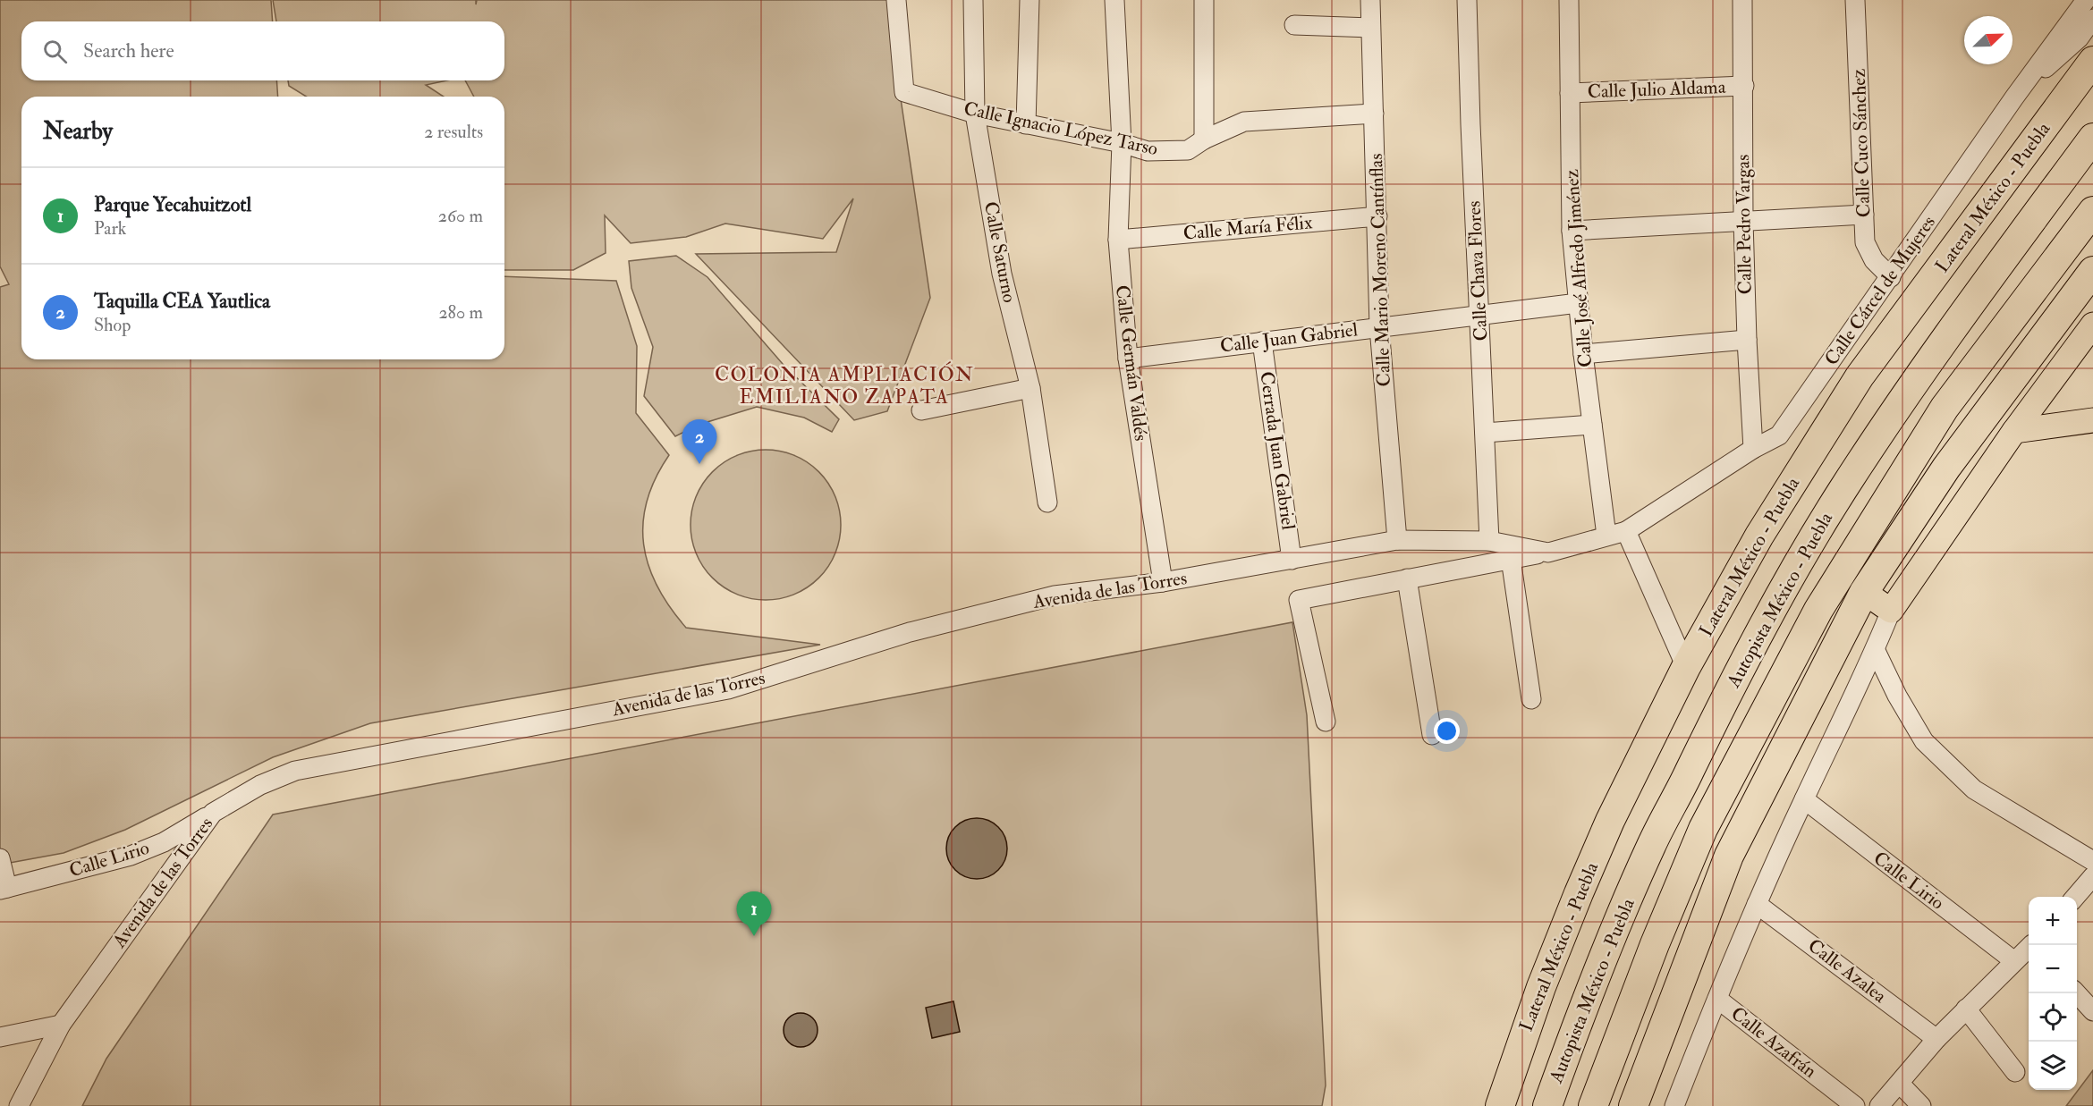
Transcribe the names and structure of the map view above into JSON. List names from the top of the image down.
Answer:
{
  "streets": {
    "highway": ["Lateral México - Puebla", "Autopista México - Puebla"],
    "street": [
      "Calle Julio Aldama",
      "Calle Ignacio López Tarso",
      "Calle Cuco Sánchez",
      "Calle Pedro Vargas",
      "Calle María Félix",
      "Calle Saturno",
      "Calle José Alfredo Jiménez",
      "Calle Mario Moreno Cantínflas",
      "Calle Chava Flores",
      "Calle Cárcel de Mujeres",
      "Calle Juan Gabriel",
      "Calle Germán Valdés",
      "Cerrada Juan Gabriel",
      "Avenida de las Torres",
      "Calle Lirio",
      "Calle Azalea",
      "Calle Azafrán"
    ]
  },
  "crossings": [
    ["Calle Julio Aldama", "Calle Pedro Vargas"],
    ["Calle Julio Aldama", "Calle José Alfredo Jiménez"],
    ["Calle Ignacio López Tarso", "Calle Saturno"],
    ["Calle Ignacio López Tarso", "Calle Mario Moreno Cantínflas"],
    ["Calle Ignacio López Tarso", "Calle Germán Valdés"],
    ["Calle Cuco Sánchez", "Calle Cárcel de Mujeres"],
    ["Calle Pedro Vargas", "Calle Cárcel de Mujeres"],
    ["Calle María Félix", "Calle Mario Moreno Cantínflas"],
    ["Calle María Félix", "Calle Germán Valdés"],
    ["Calle José Alfredo Jiménez", "Calle Juan Gabriel"],
    ["Calle José Alfredo Jiménez", "Avenida de las Torres"],
    ["Calle Mario Moreno Cantínflas", "Calle Juan Gabriel"],
    ["Calle Mario Moreno Cantínflas", "Avenida de las Torres"],
    ["Calle Chava Flores", "Calle Juan Gabriel"],
    ["Calle Chava Flores", "Avenida de las Torres"],
    ["Calle Cárcel de Mujeres", "Avenida de las Torres"],
    ["Calle Juan Gabriel", "Calle Germán Valdés"],
    ["Calle Juan Gabriel", "Cerrada Juan Gabriel"],
    ["Calle Germán Valdés", "Avenida de las Torres"],
    ["Cerrada Juan Gabriel", "Avenida de las Torres"],
    ["Avenida de las Torres", "Calle Lirio"]
  ],
  "districts": ["COLONIA AMPLIACIÓN EMILIANO ZAPATA"],
  "north": "top right",
  "page": {
    "search": "Search here",
    "heading": ["Nearby", "2 results"],
    "list": [
      {
        "mark": "1",
        "name": "Parque Yecahuitzotl",
        "note": "Park",
        "value": "260 m"
      },
      {
        "mark": "2",
        "name": "Taquilla CEA Yautlica",
        "note": "Shop",
        "value": "280 m"
      }
    ],
    "pins": ["2", "1"],
    "map_buttons": ["+", "−"]
  }
}
